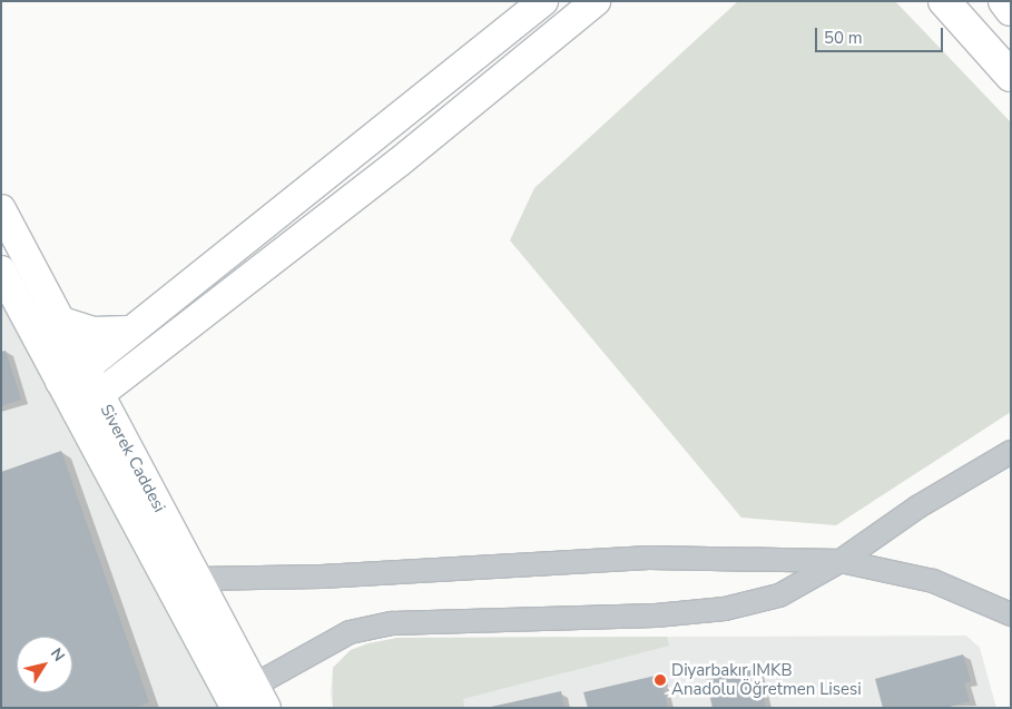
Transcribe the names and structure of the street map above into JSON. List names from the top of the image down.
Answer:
{
  "streets": {
    "main road": ["Siverek Caddesi"]
  },
  "places": ["Diyarbakır IMKB Anadolu Öğretmen Lisesi"],
  "scale_bar": "50 m",
  "north": "top right"
}
